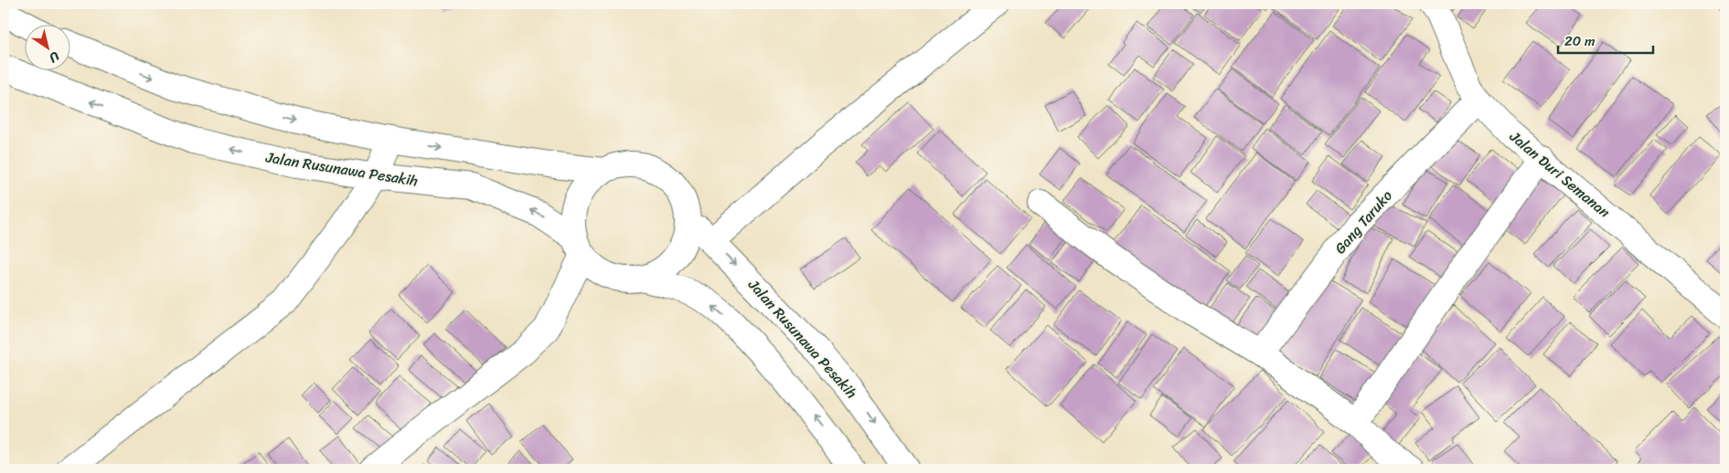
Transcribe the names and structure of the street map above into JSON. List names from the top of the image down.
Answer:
{
  "streets": {
    "street": ["Jalan Rusunawa Pesakih", "Jalan Duri Semanan", "Gang Taruko"]
  },
  "crossings": [
    ["Jalan Duri Semanan", "Gang Taruko"]
  ],
  "scale_bar": "20 m",
  "north": "bottom right"
}
